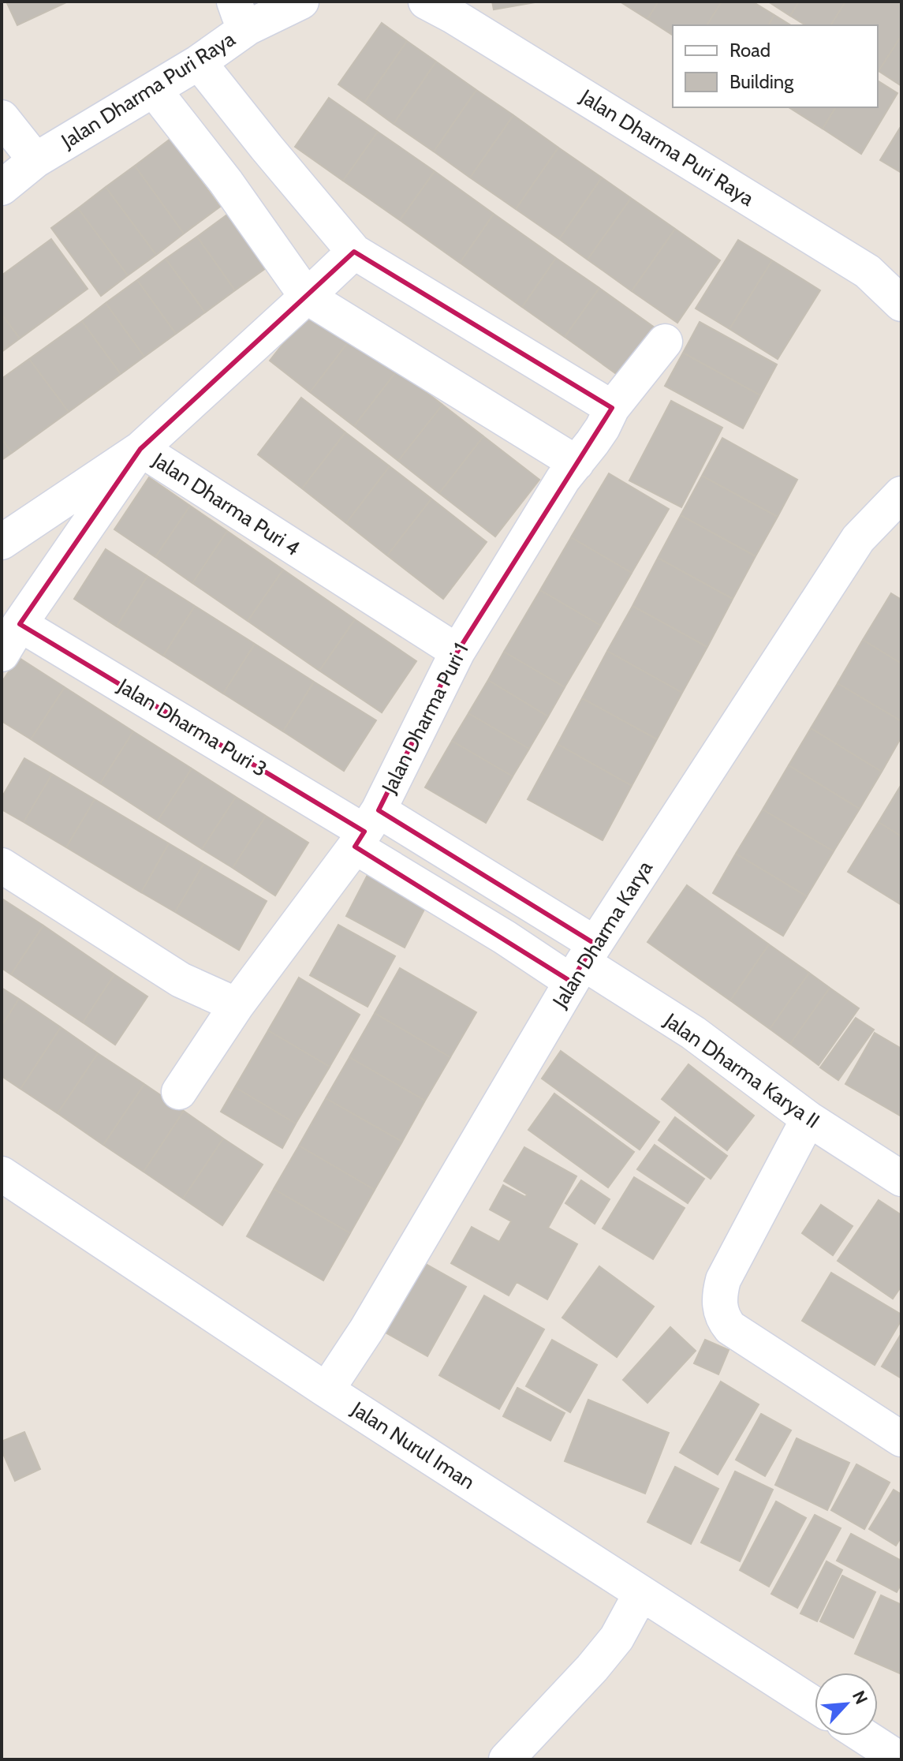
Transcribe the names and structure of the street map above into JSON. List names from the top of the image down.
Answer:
{
  "streets": {
    "street": [
      "Jalan Dharma Puri Raya",
      "Jalan Dharma Puri 4",
      "Jalan Dharma Puri 1",
      "Jalan Dharma Puri 3",
      "Jalan Dharma Karya",
      "Jalan Dharma Karya II",
      "Jalan Nurul Iman"
    ]
  },
  "crossings": [
    ["Jalan Dharma Puri 4", "Jalan Dharma Puri 1"],
    ["Jalan Dharma Puri 4", "Jalan Dharma Puri 3"],
    ["Jalan Dharma Puri 1", "Jalan Dharma Puri 3"],
    ["Jalan Dharma Puri 3", "Jalan Dharma Karya"],
    ["Jalan Dharma Puri 3", "Jalan Dharma Karya II"],
    ["Jalan Dharma Karya", "Jalan Dharma Karya II"],
    ["Jalan Dharma Karya", "Jalan Nurul Iman"]
  ],
  "legend": ["Road", "Building"],
  "north": "top right"
}
